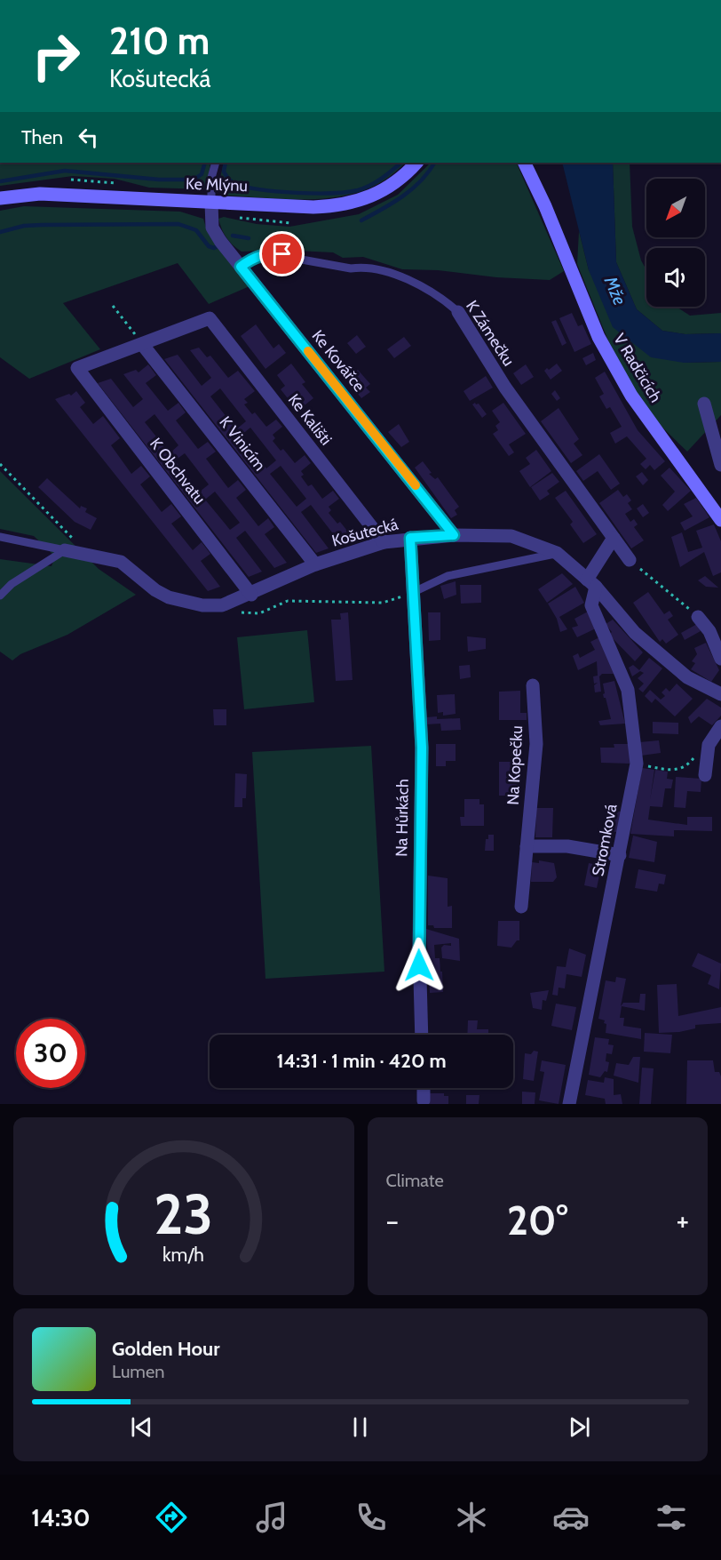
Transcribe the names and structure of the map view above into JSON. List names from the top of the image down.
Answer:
{
  "streets": {
    "street": [
      "Ke Mlýnu",
      "K Zámečku",
      "Ke Kovářce",
      "V Radčicích",
      "Ke Kališti",
      "K Vinicím",
      "K Obchvatu",
      "Košutecká",
      "Na Kopečku",
      "Na Hůrkách",
      "Stromková"
    ]
  },
  "crossings": [
    ["Ke Mlýnu", "Ke Kovářce"],
    ["K Zámečku", "Ke Kovářce"],
    ["Ke Kovářce", "Košutecká"],
    ["Ke Kališti", "K Vinicím"],
    ["Ke Kališti", "K Obchvatu"],
    ["Ke Kališti", "Košutecká"],
    ["K Vinicím", "K Obchvatu"],
    ["K Vinicím", "Košutecká"],
    ["K Obchvatu", "Košutecká"],
    ["Košutecká", "Na Hůrkách"],
    ["Košutecká", "Stromková"]
  ],
  "water": ["Mže"],
  "north": "bottom left",
  "page": {
    "turn": ["210 m", "Košutecká"],
    "then": "Then",
    "limit": "30",
    "trip": "14:31 · 1 min · 420 m",
    "tile": "Climate",
    "heat": ["−", "20°", "+"],
    "song": ["Golden Hour", "Lumen"],
    "tabs": "14:30",
    "gauge": ["23", "km/h"]
  }
}
